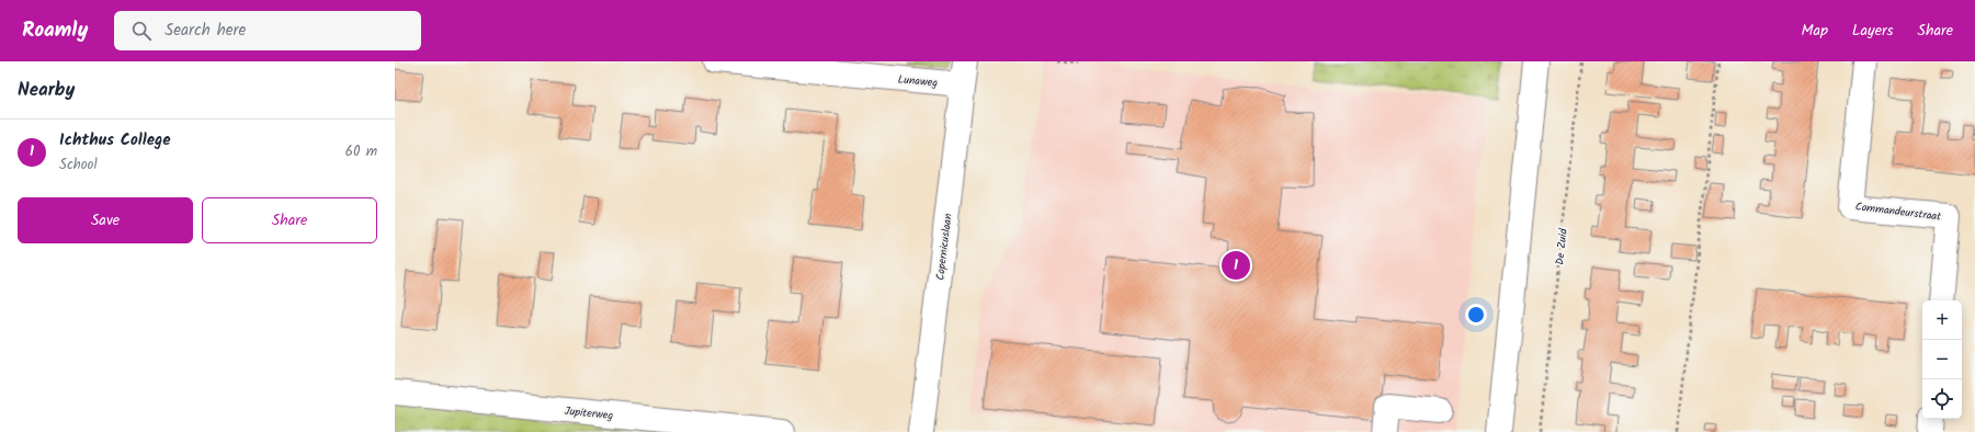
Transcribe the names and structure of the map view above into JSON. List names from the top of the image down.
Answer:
{
  "streets": {
    "street": [
      "Lunaweg",
      "Commandeurstraat",
      "Copernicuslaan",
      "Jupiterweg"
    ],
    "path": ["De Zuid"]
  },
  "crossings": [
    ["Lunaweg", "Copernicuslaan"]
  ],
  "page": {
    "header": "Roamly",
    "search": "Search here",
    "nav": ["Map", "Layers", "Share"],
    "heading": "Nearby",
    "list": [
      {
        "mark": "1",
        "name": "Ichthus College",
        "note": "School",
        "value": "60 m"
      }
    ],
    "buttons": ["Save", "Share"],
    "pins": "1",
    "map_buttons": ["+", "−"]
  }
}
